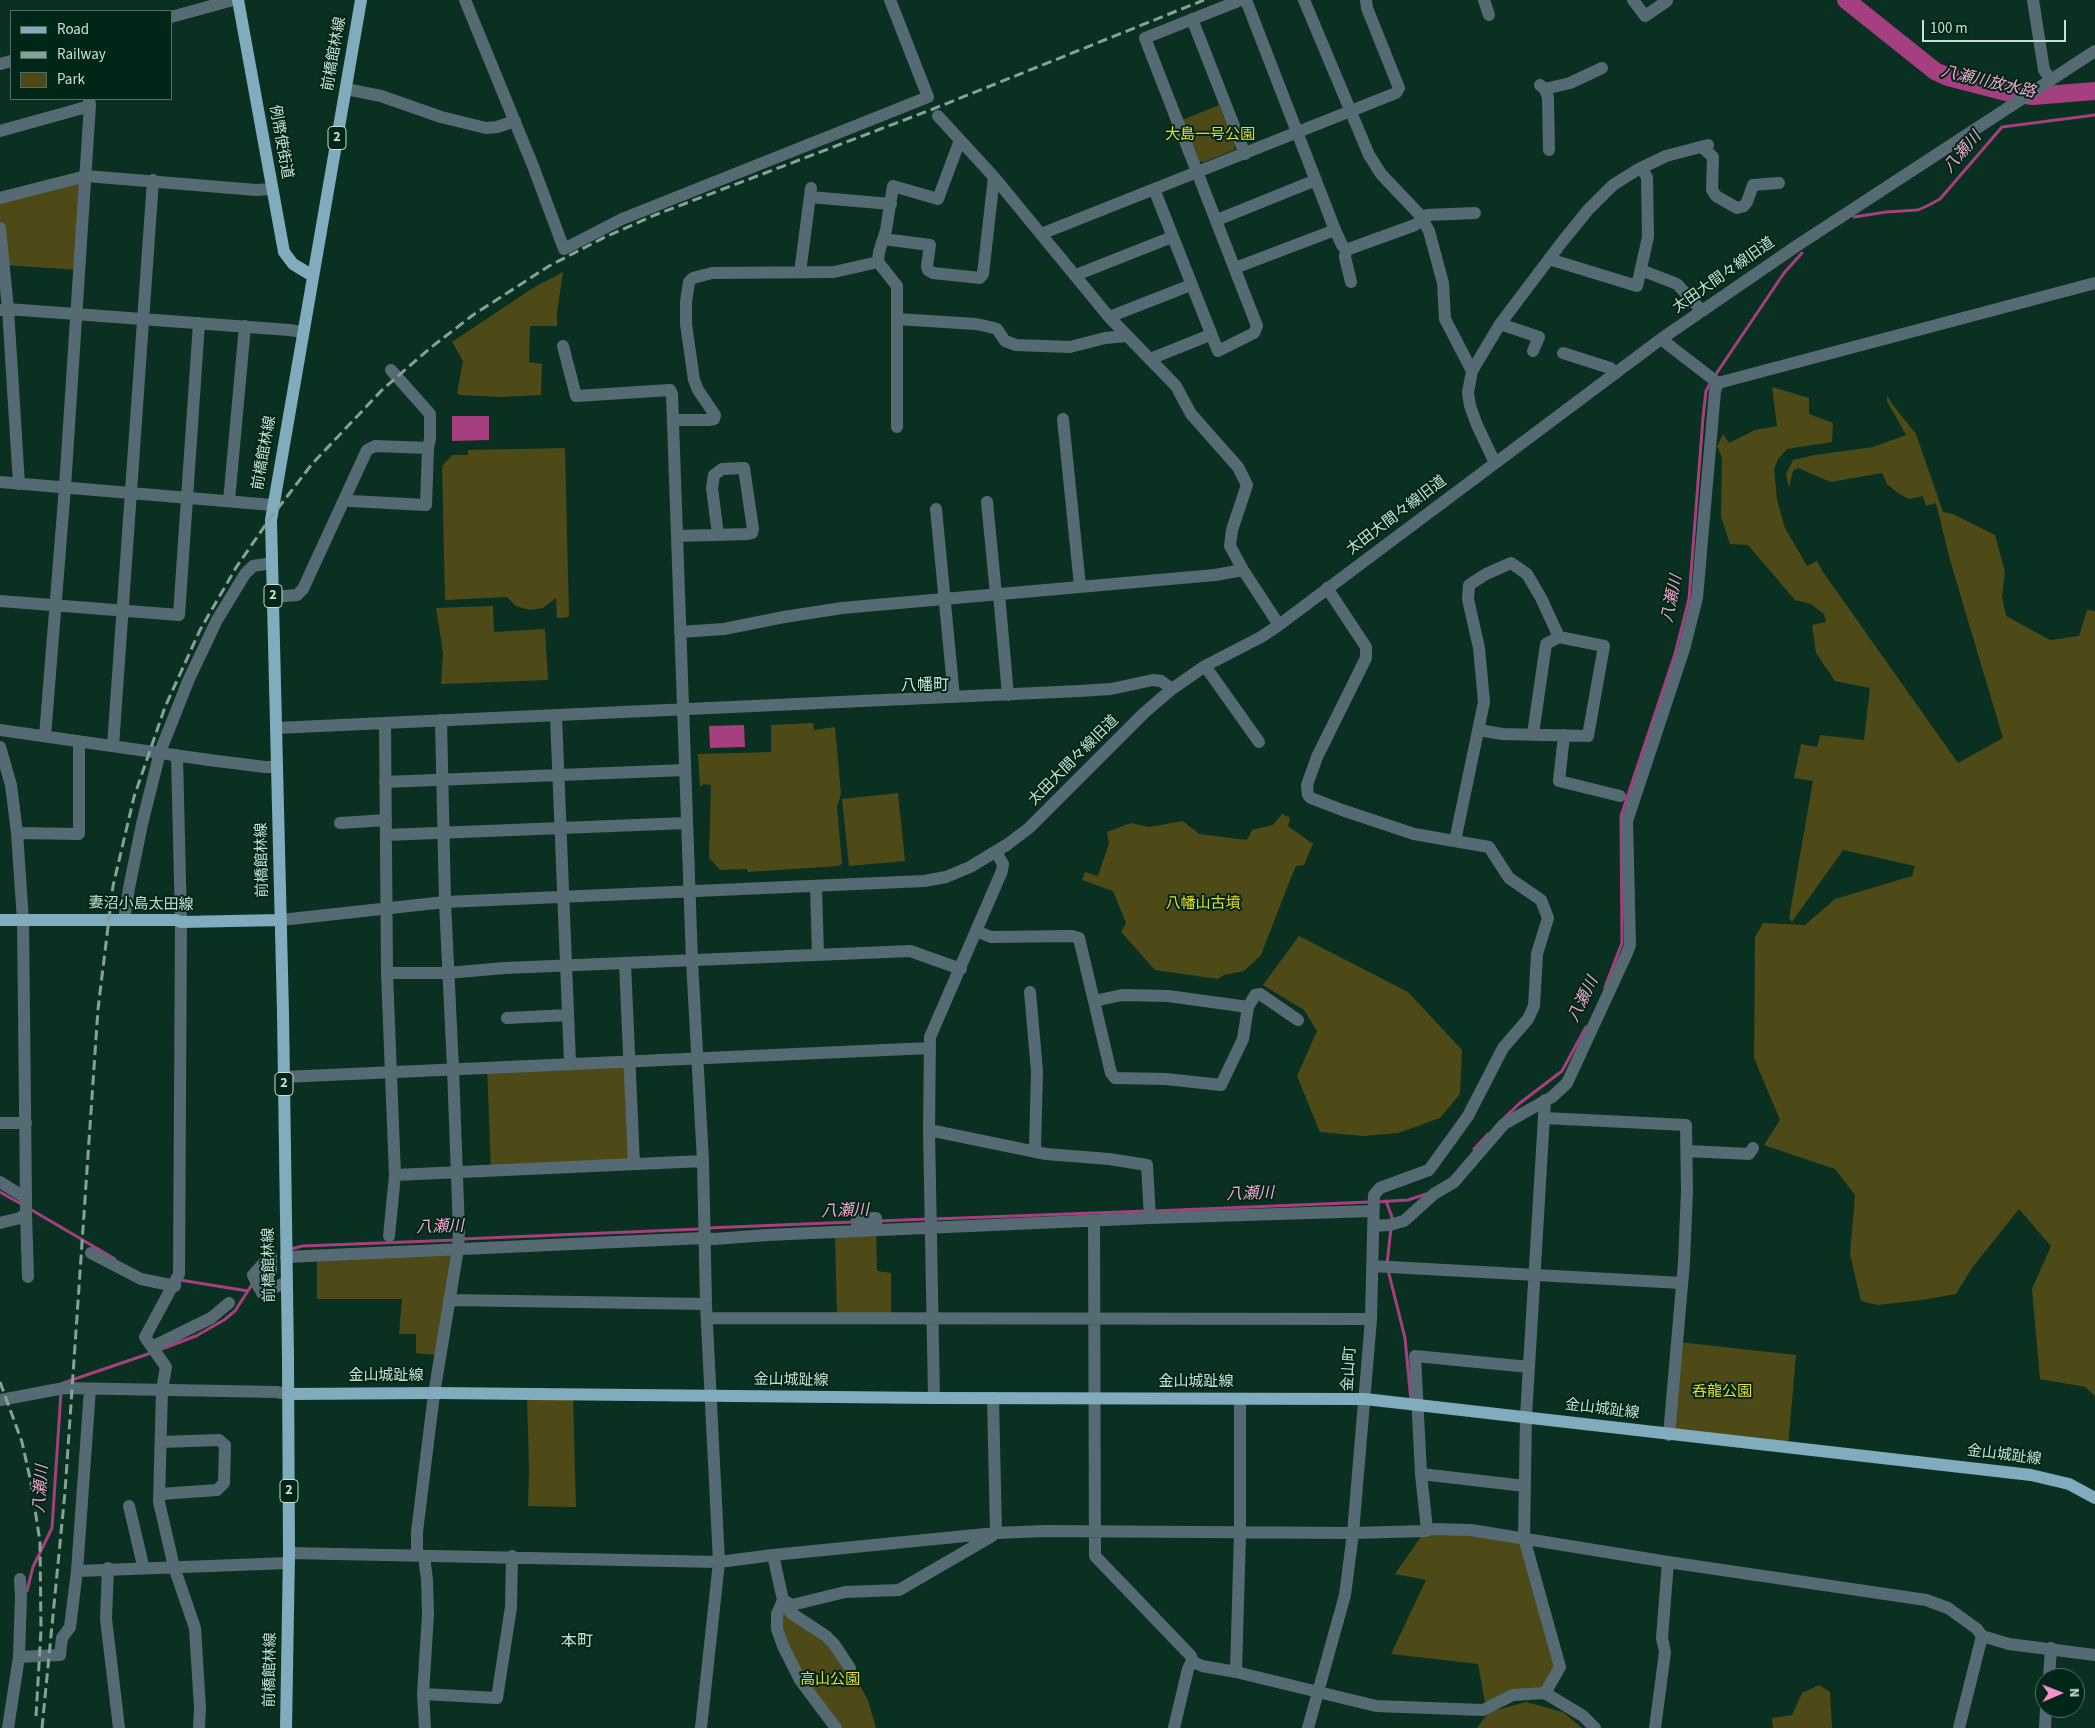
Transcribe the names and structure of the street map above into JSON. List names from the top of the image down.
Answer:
{
  "streets": {
    "main road": [
      "前橋館林線",
      "2",
      "例幣使街道",
      "妻沼小島太田線",
      "金山城趾線"
    ],
    "street": ["太田大間々線旧道", "金山町"]
  },
  "crossings": [
    ["前橋館林線", "例幣使街道"],
    ["前橋館林線", "太田大間々線旧道"],
    ["前橋館林線", "妻沼小島太田線"],
    ["前橋館林線", "金山城趾線"],
    ["太田大間々線旧道", "妻沼小島太田線"],
    ["金山町", "金山城趾線"]
  ],
  "districts": ["八幡町", "本町"],
  "water": ["八瀬川放水路", "八瀬川"],
  "parks": [
    "大島一号公園",
    "八幡山古墳",
    "呑龍公園",
    "高山公園"
  ],
  "legend": ["Road", "Railway", "Park"],
  "scale_bar": "100 m",
  "north": "right"
}
